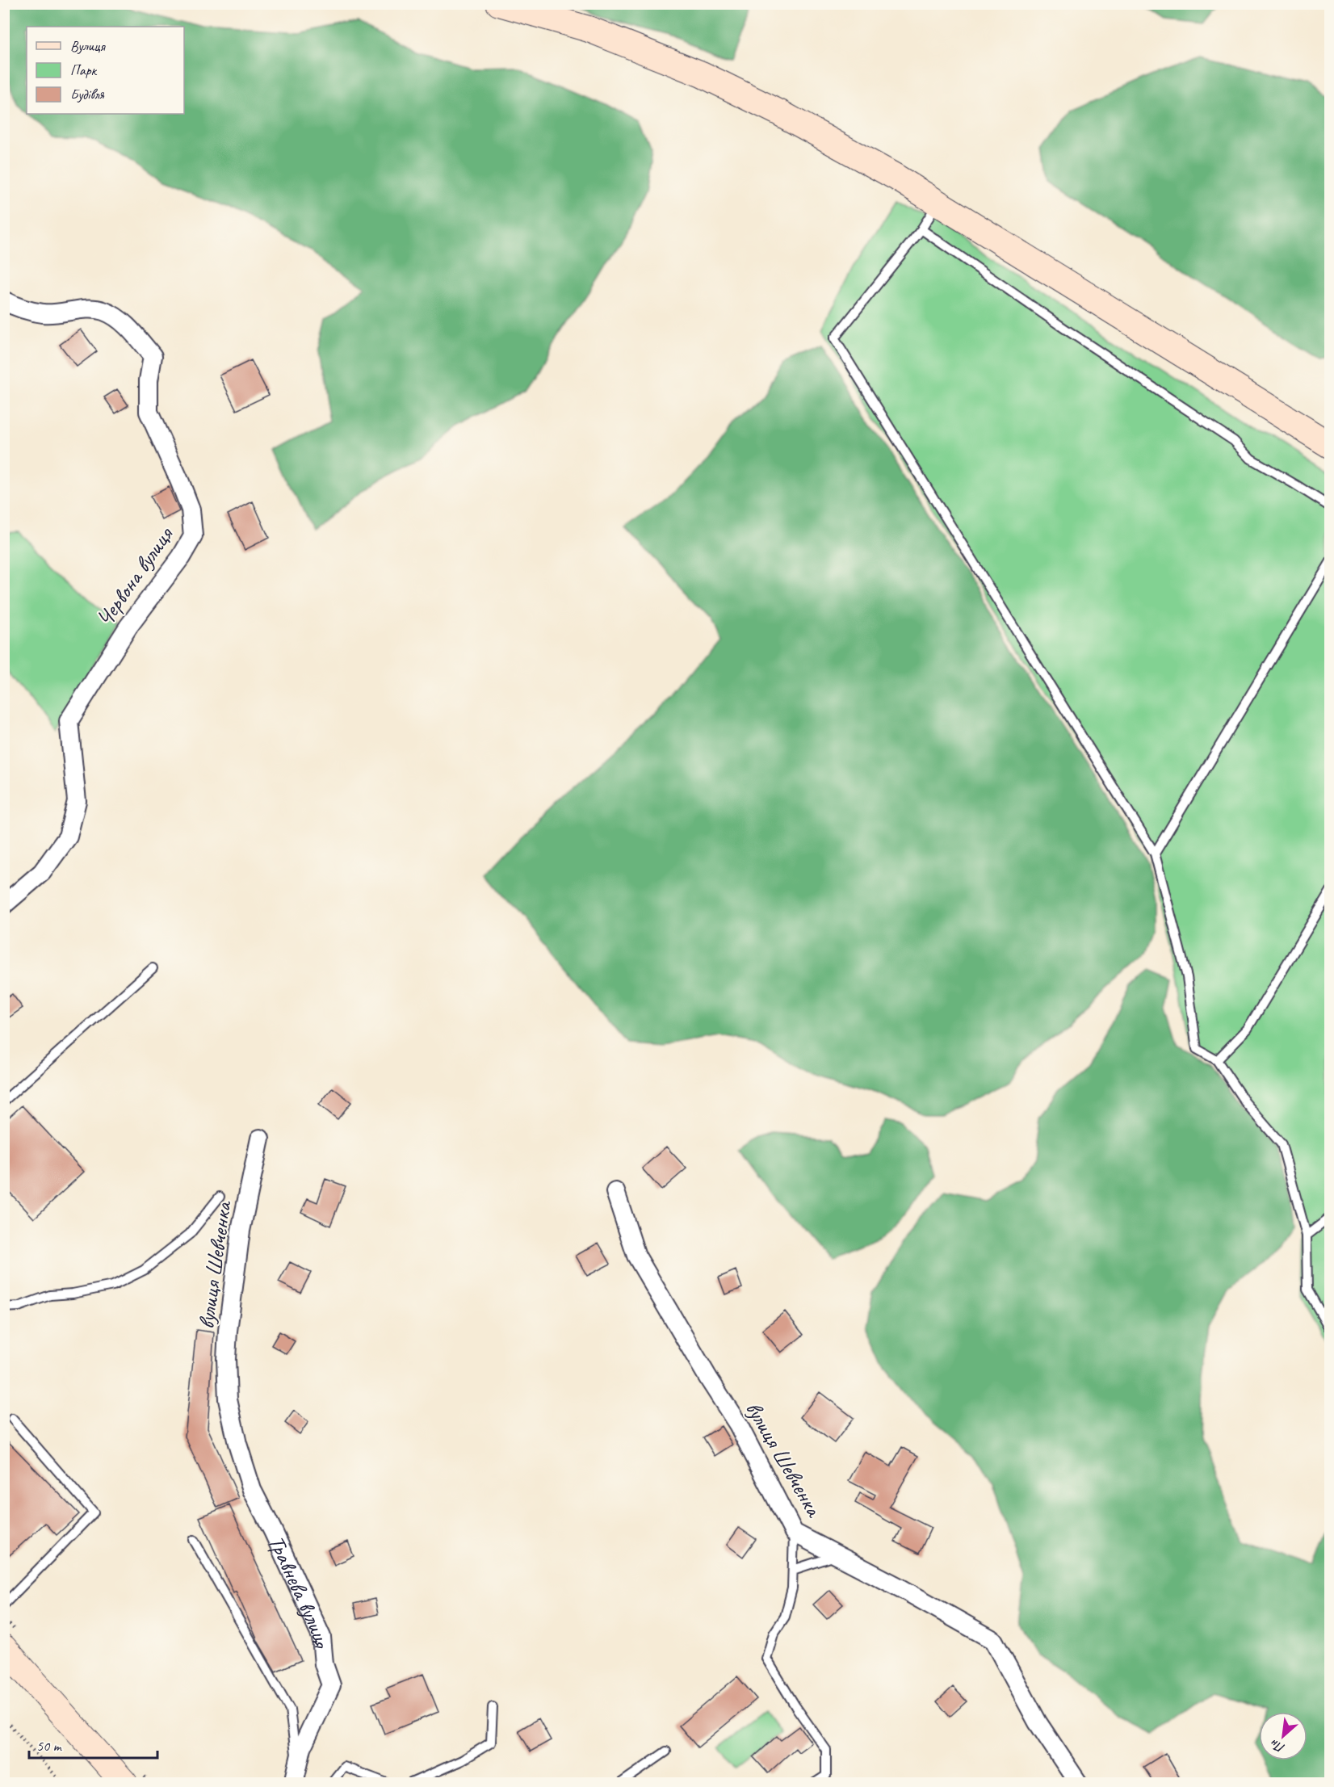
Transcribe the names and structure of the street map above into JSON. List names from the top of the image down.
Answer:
{
  "streets": {
    "street": ["Червона вулиця", "вулиця Шевченка", "Травнева вулиця"]
  },
  "crossings": [
    ["вулиця Шевченка", "Травнева вулиця"]
  ],
  "legend": ["Вулиця", "Парк", "Будівля"],
  "scale_bar": "50 m",
  "north": "bottom left"
}
